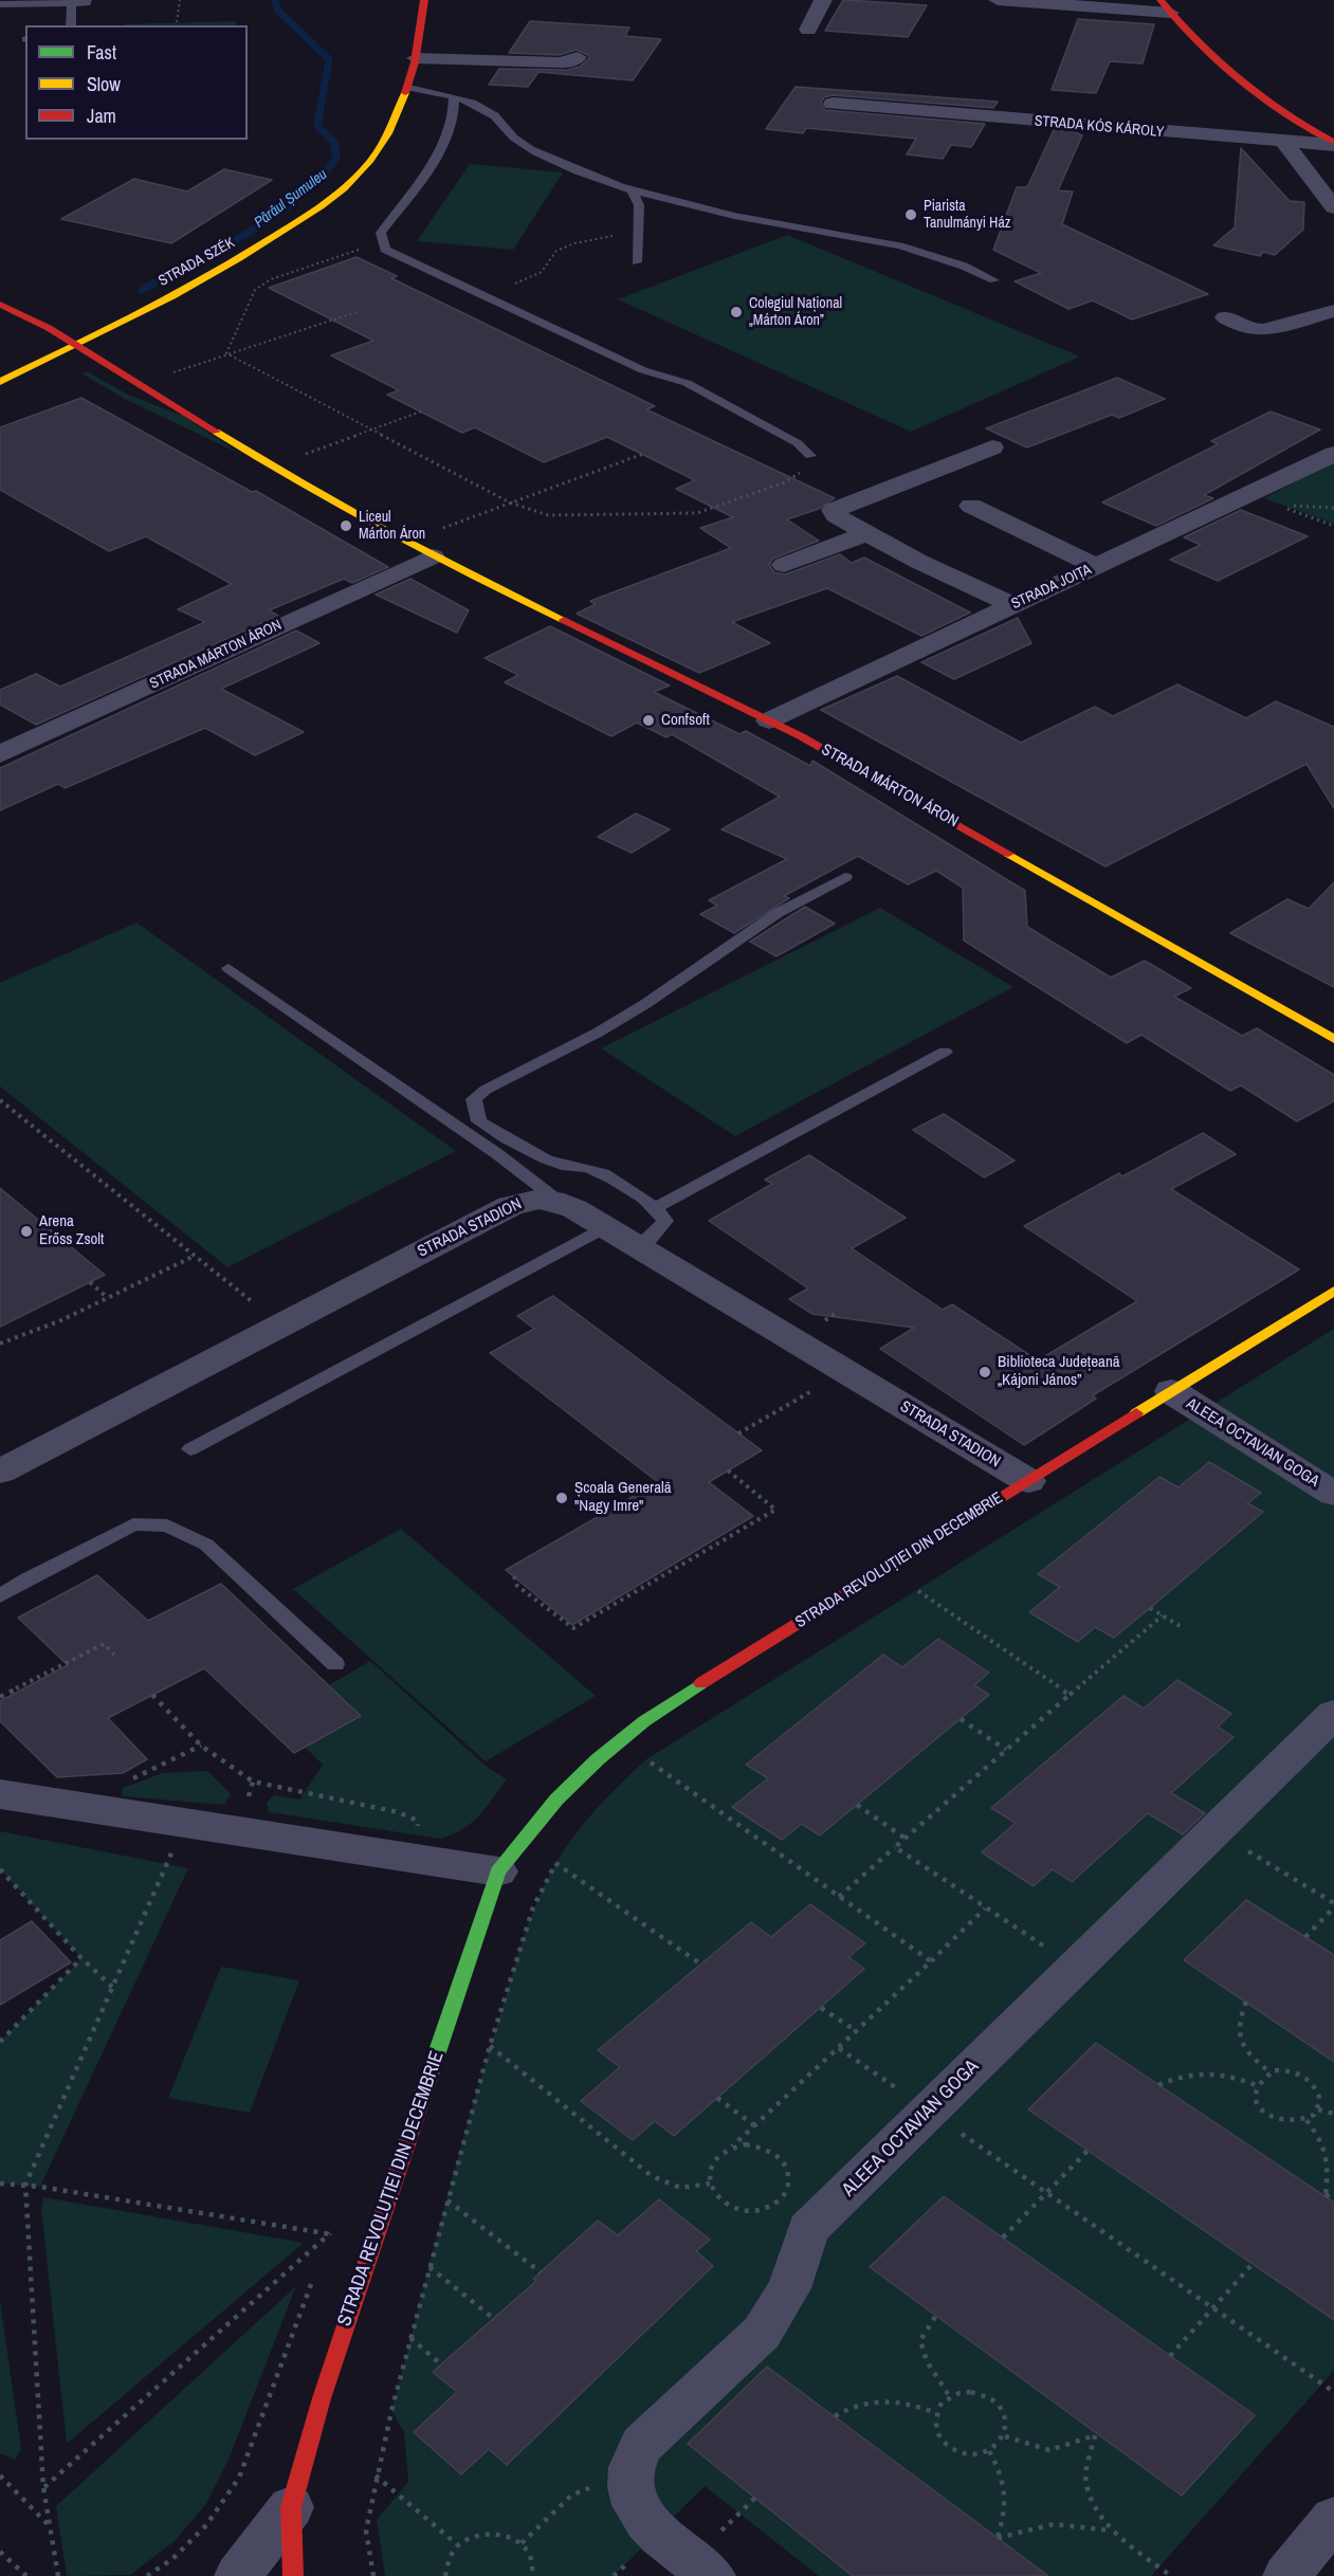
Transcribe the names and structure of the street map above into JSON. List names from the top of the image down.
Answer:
{
  "streets": {
    "street": [
      "STRADA KÓS KÁROLY",
      "STRADA SZÉK",
      "STRADA JOIȚA",
      "STRADA MÁRTON ÁRON",
      "STRADA STADION",
      "ALEEA OCTAVIAN GOGA",
      "STRADA REVOLUȚIEI DIN DECEMBRIE"
    ]
  },
  "crossings": [
    ["STRADA SZÉK", "STRADA MÁRTON ÁRON"],
    ["STRADA JOIȚA", "STRADA MÁRTON ÁRON"],
    ["STRADA STADION", "STRADA REVOLUȚIEI DIN DECEMBRIE"],
    ["ALEEA OCTAVIAN GOGA", "STRADA REVOLUȚIEI DIN DECEMBRIE"]
  ],
  "water": ["Pârâul Șumuleu"],
  "places": [
    "Piarista Tanulmányi Ház",
    "Colegiul Național „Márton Áron”",
    "Liceul Márton Áron",
    "Confsoft",
    "Arena Erőss Zsolt",
    "Biblioteca Județeană „Kájoni János”",
    "Școala Generală \"Nagy Imre\""
  ],
  "legend": ["Fast", "Slow", "Jam"]
}
